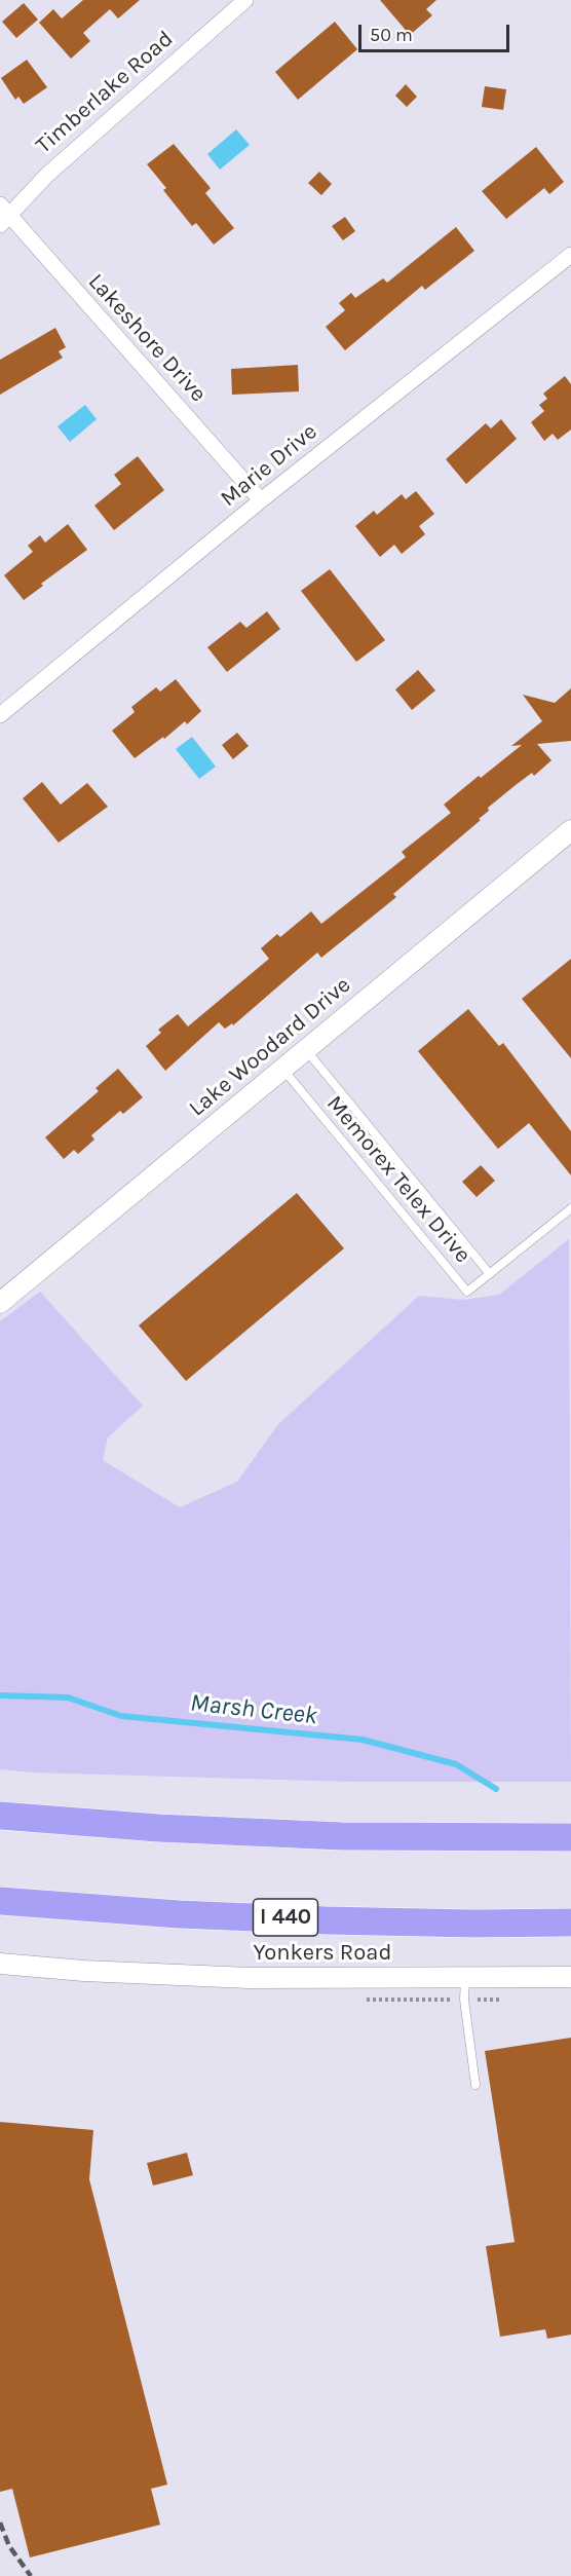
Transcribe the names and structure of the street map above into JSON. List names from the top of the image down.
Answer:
{
  "streets": {
    "highway": ["I 440"],
    "street": [
      "Timberlake Road",
      "Lakeshore Drive",
      "Marie Drive",
      "Lake Woodard Drive",
      "Yonkers Road"
    ],
    "lane": ["Memorex Telex Drive"]
  },
  "crossings": [
    ["Timberlake Road", "Lakeshore Drive"],
    ["Lakeshore Drive", "Marie Drive"],
    ["Lake Woodard Drive", "Memorex Telex Drive"]
  ],
  "water": ["Marsh Creek"],
  "scale_bar": "50 m"
}
